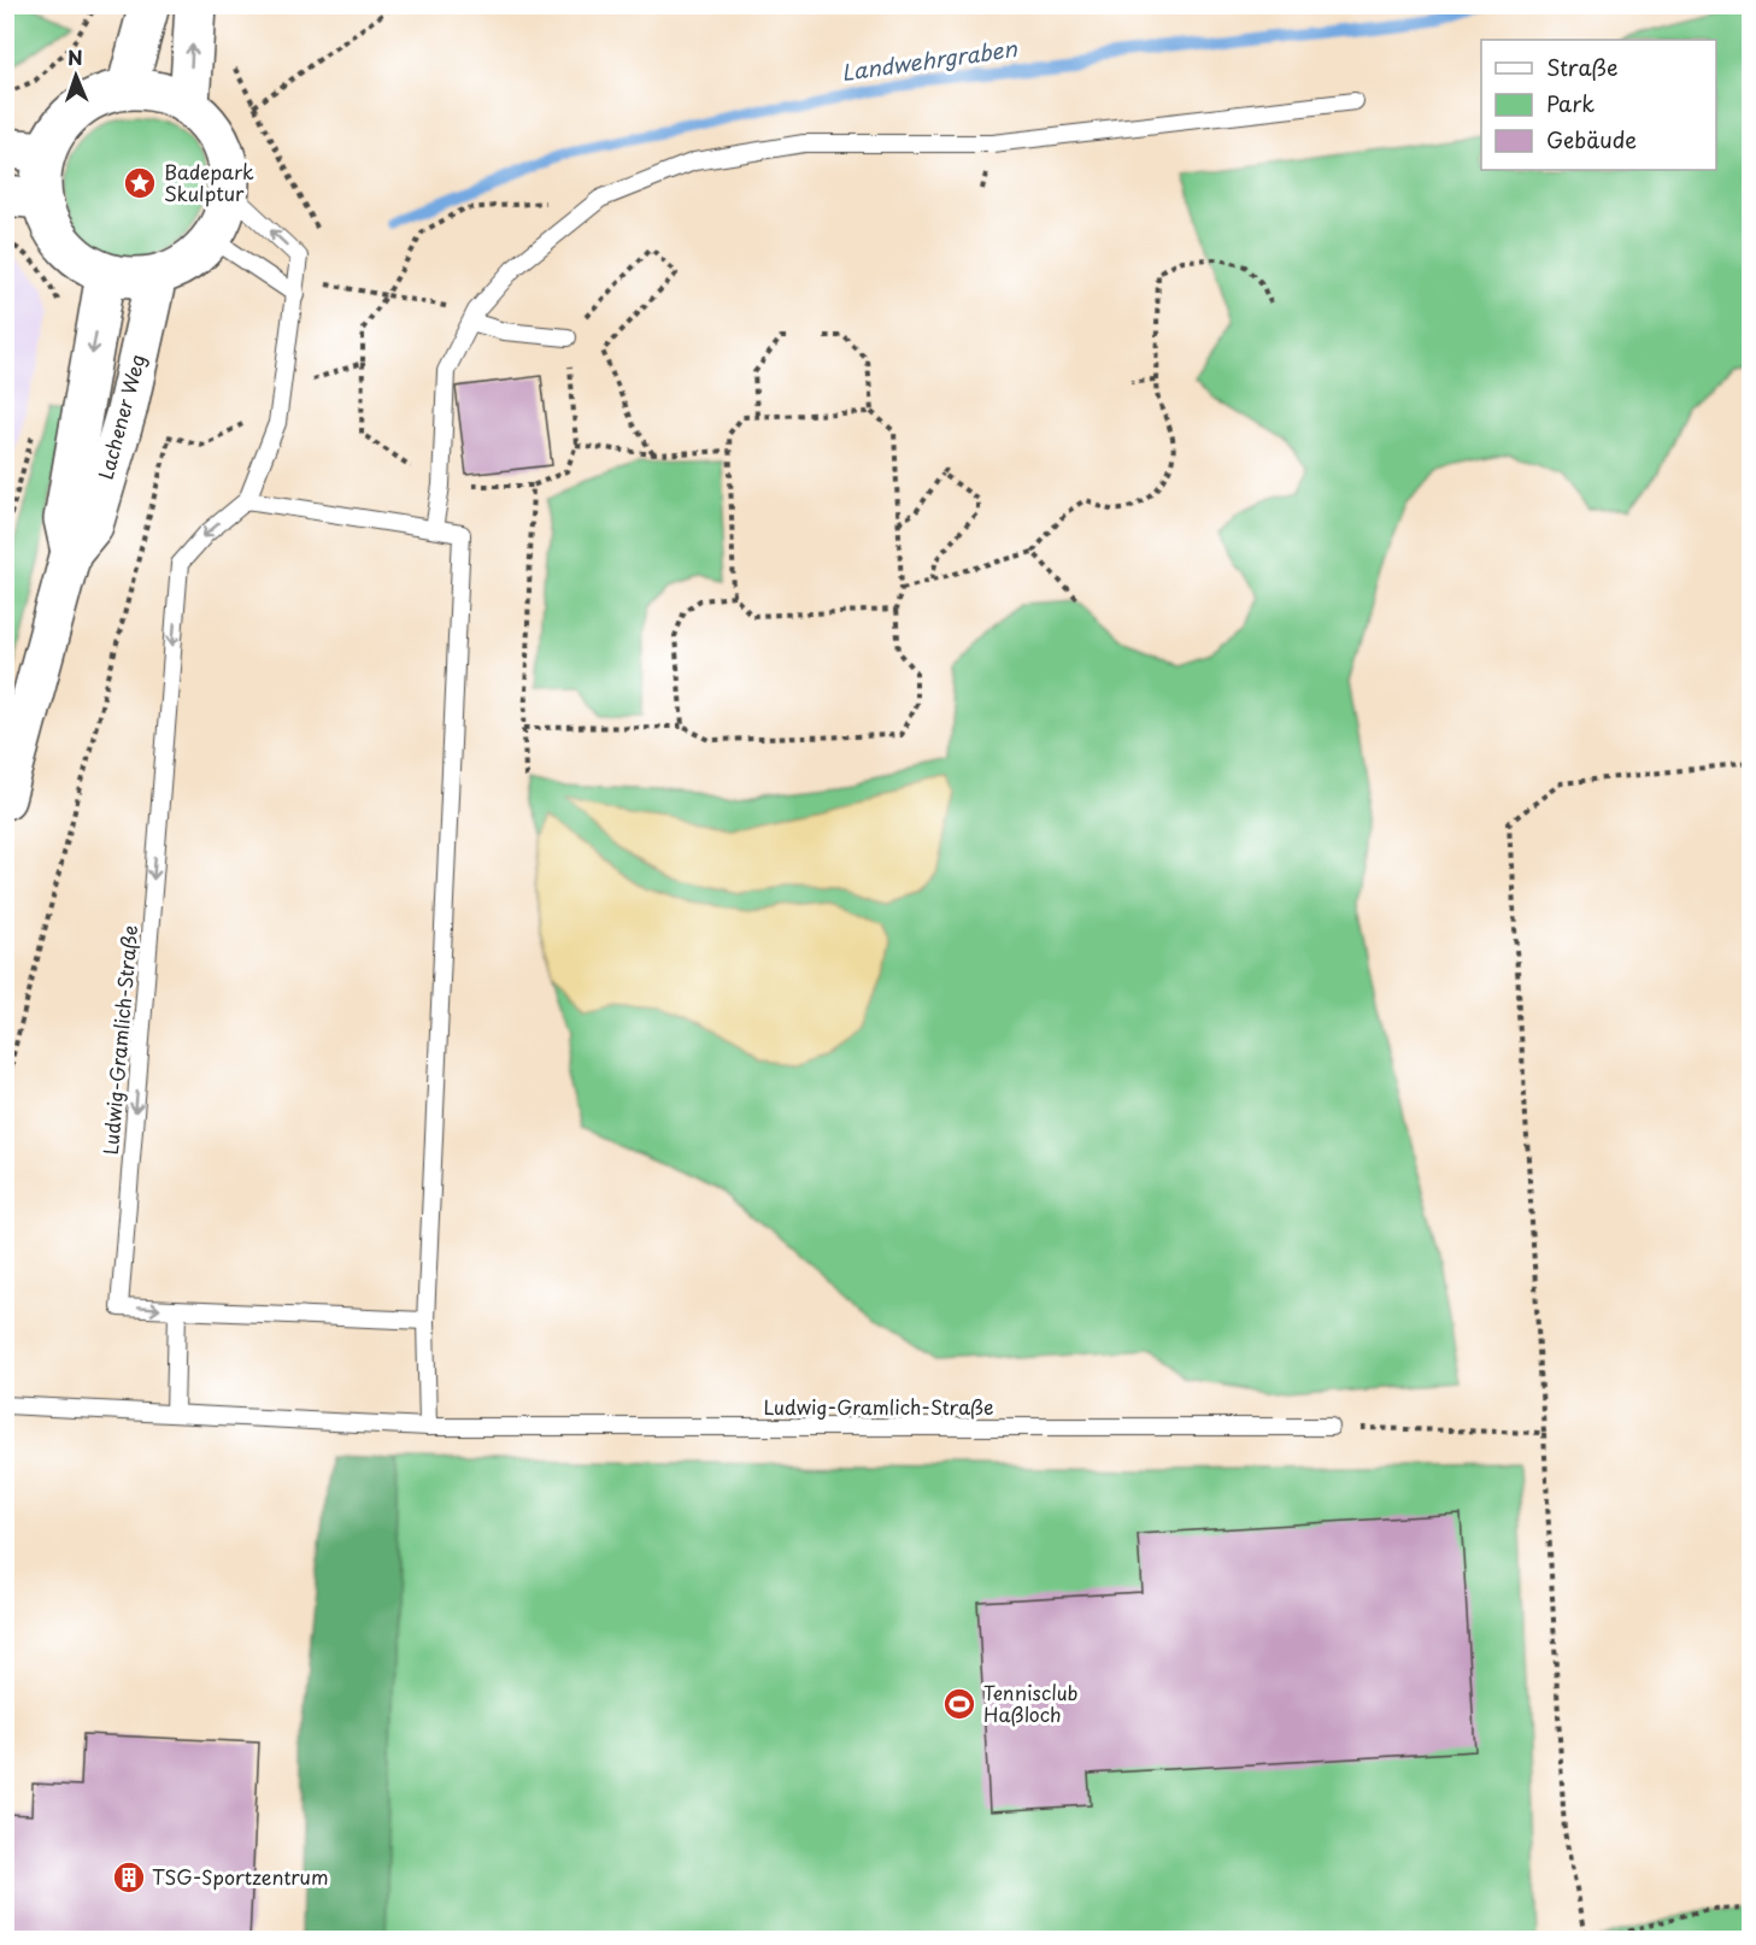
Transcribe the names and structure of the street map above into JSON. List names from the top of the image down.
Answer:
{
  "streets": {
    "main road": ["Lachener Weg"],
    "lane": ["Ludwig-Gramlich-Straße"]
  },
  "crossings": [
    ["Lachener Weg", "Ludwig-Gramlich-Straße"]
  ],
  "water": ["Landwehrgraben"],
  "places": {
    "place": ["Badepark Skulptur"],
    "sports": ["Tennisclub Haßloch"],
    "building": ["TSG-Sportzentrum"]
  },
  "legend": ["Straße", "Park", "Gebäude"],
  "north": "top"
}
